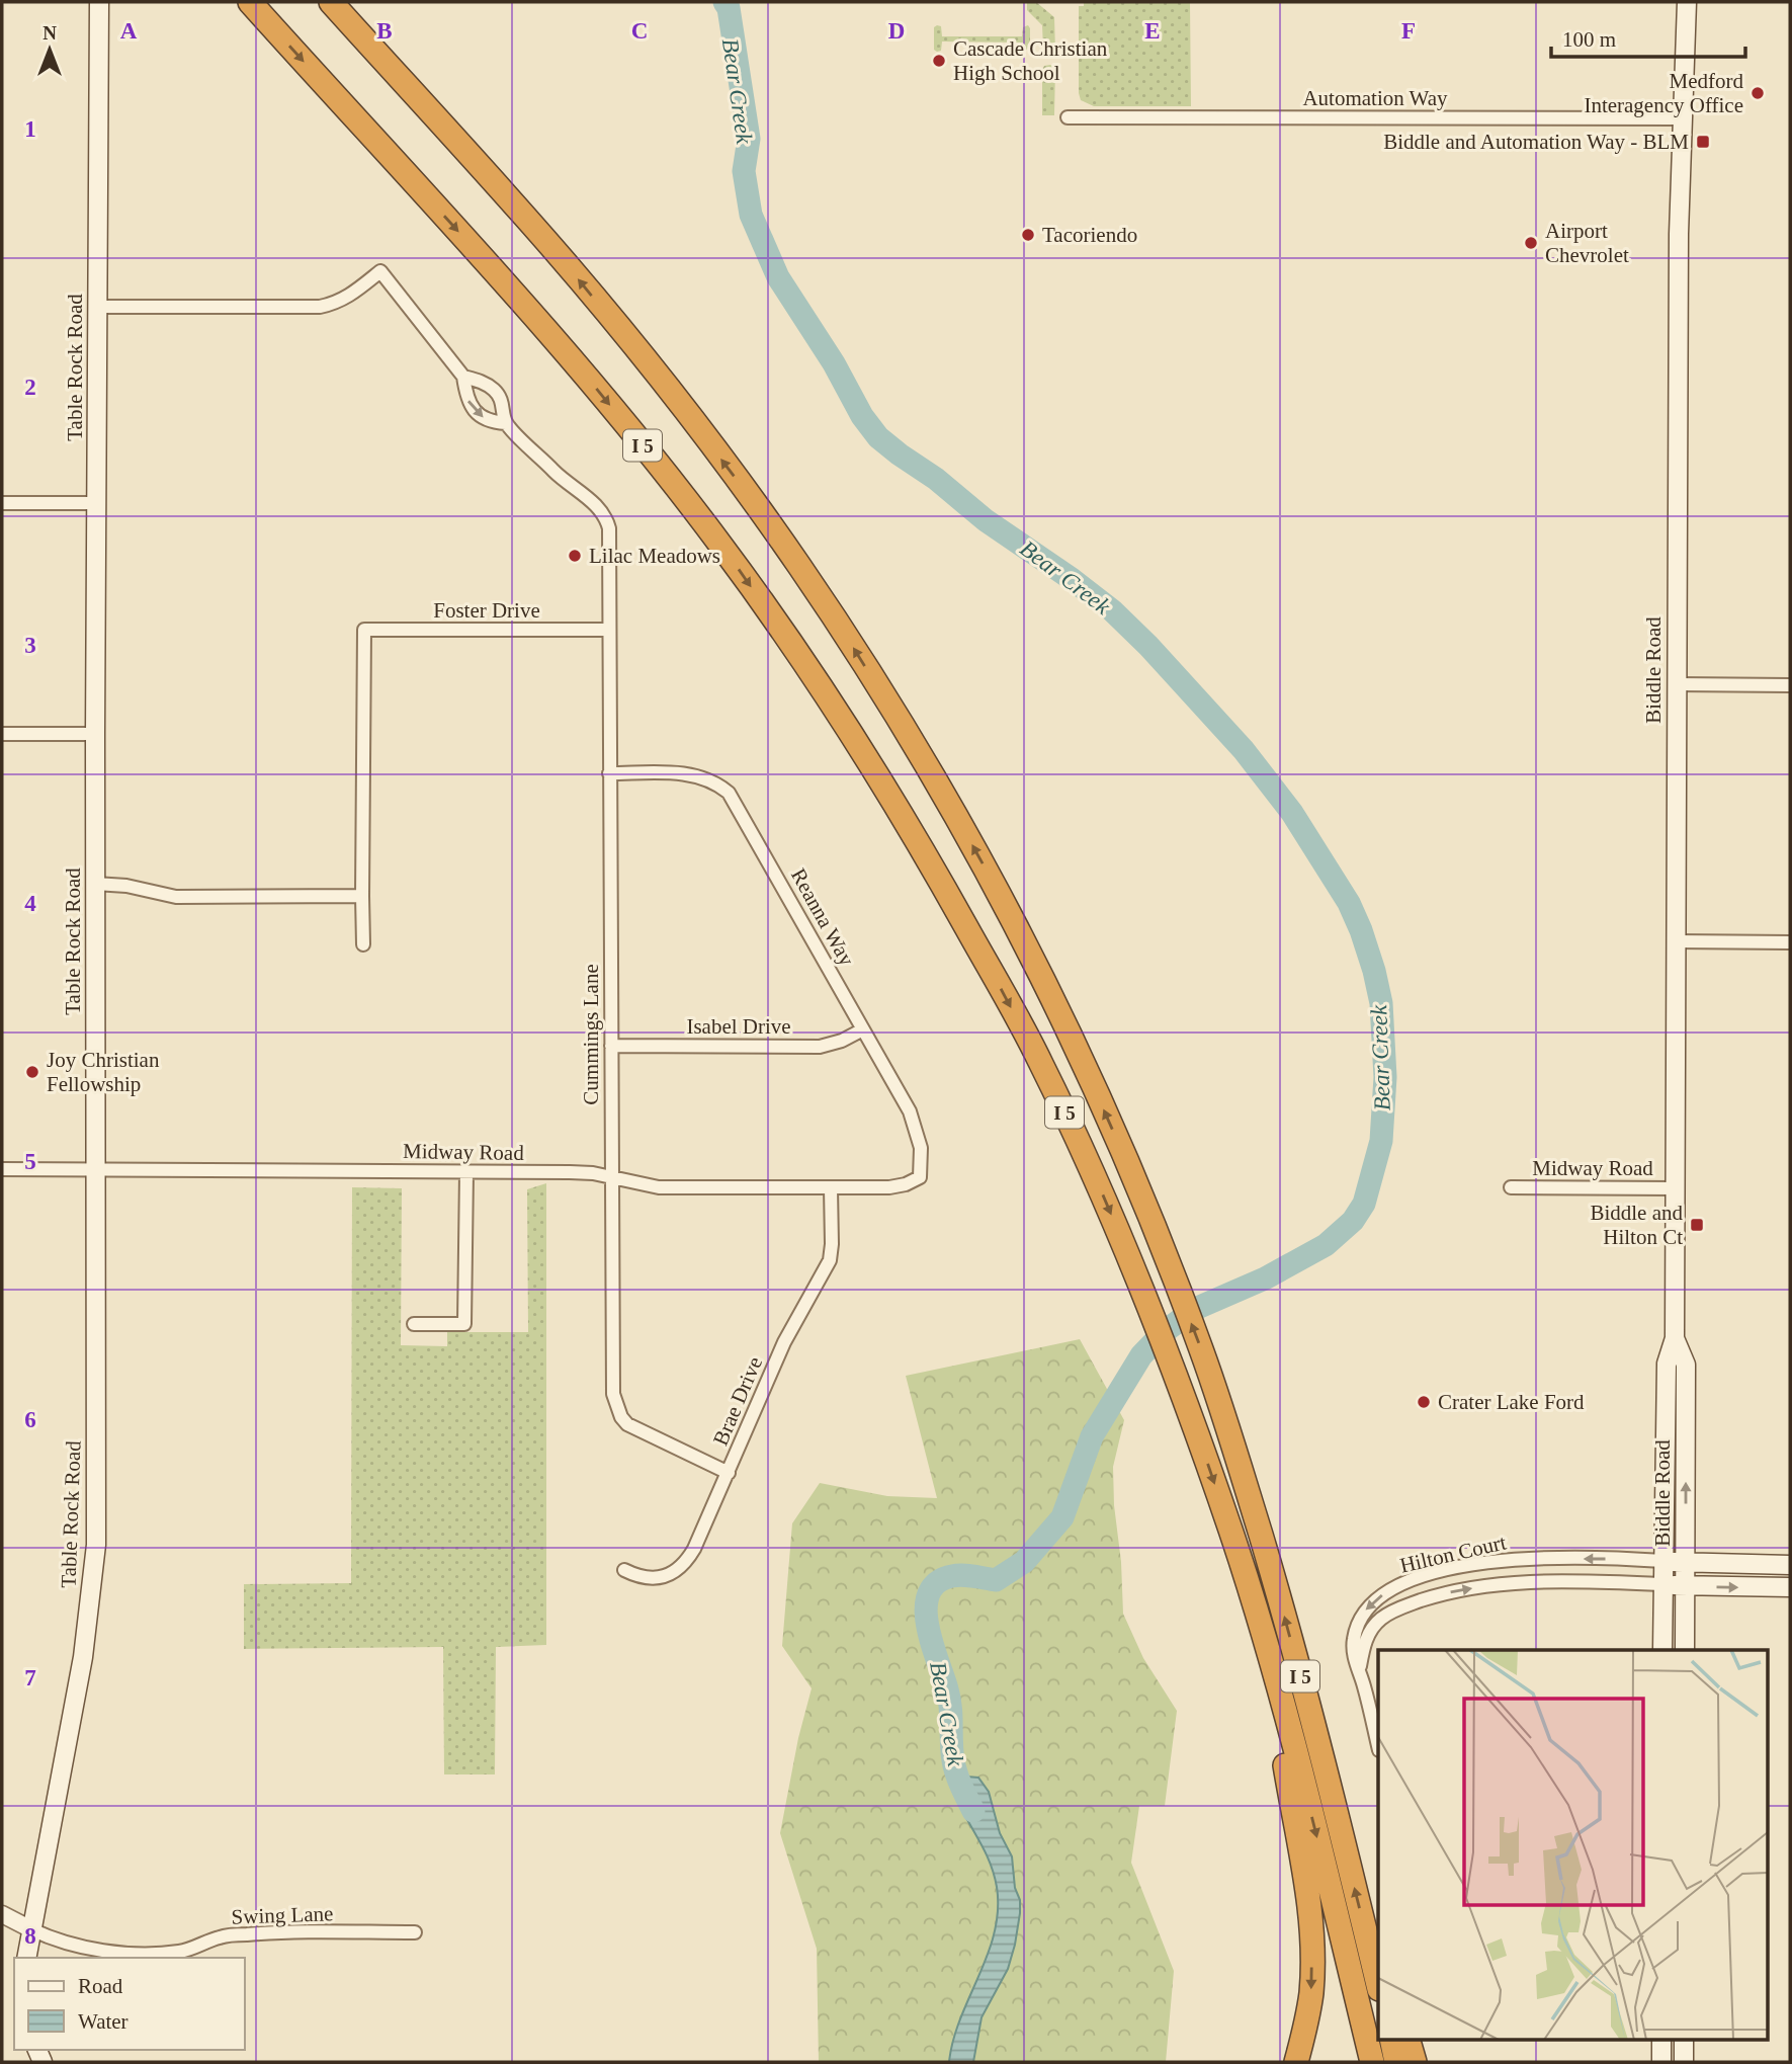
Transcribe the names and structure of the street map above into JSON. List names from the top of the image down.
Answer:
{
  "streets": {
    "highway": ["I 5"],
    "main road": ["Table Rock Road", "Biddle Road"],
    "street": [
      "Automation Way",
      "Foster Drive",
      "Reanna Way",
      "Isabel Drive",
      "Cummings Lane",
      "Midway Road",
      "Brae Drive",
      "Hilton Court",
      "Swing Lane"
    ]
  },
  "crossings": [
    ["Automation Way", "Biddle Road"],
    ["Table Rock Road", "Midway Road"],
    ["Table Rock Road", "Swing Lane"],
    ["Foster Drive", "Cummings Lane"],
    ["Biddle Road", "Midway Road"],
    ["Biddle Road", "Hilton Court"],
    ["Reanna Way", "Isabel Drive"],
    ["Reanna Way", "Cummings Lane"],
    ["Reanna Way", "Midway Road"],
    ["Isabel Drive", "Cummings Lane"],
    ["Cummings Lane", "Midway Road"],
    ["Cummings Lane", "Brae Drive"],
    ["Midway Road", "Brae Drive"]
  ],
  "water": ["Bear Creek"],
  "places": {
    "other": [
      "Cascade Christian High School",
      "Medford Interagency Office",
      "Tacoriendo",
      "Airport Chevrolet",
      "Lilac Meadows",
      "Joy Christian Fellowship",
      "Crater Lake Ford"
    ],
    "transit": ["Biddle and Automation Way - BLM", "Biddle and Hilton Ct"]
  },
  "legend": ["Road", "Water"],
  "scale_bar": "100 m",
  "north": "top",
  "grid": {
    "columns": [
      "A",
      "B",
      "C",
      "D",
      "E",
      "F"
    ],
    "rows": [
      "1",
      "2",
      "3",
      "4",
      "5",
      "6",
      "7",
      "8"
    ]
  }
}
